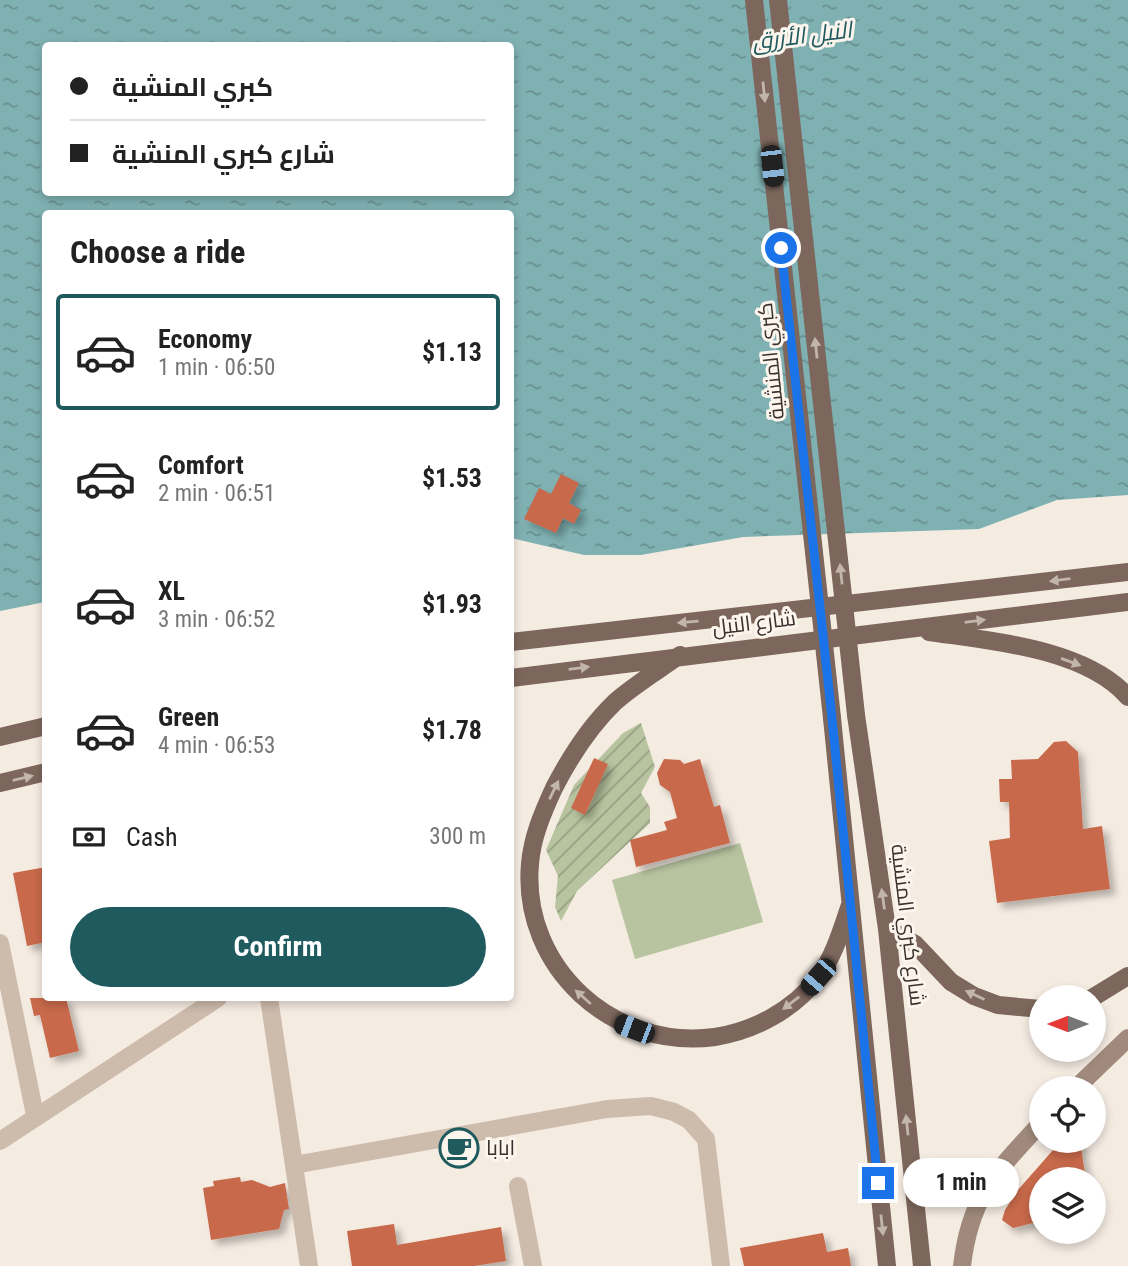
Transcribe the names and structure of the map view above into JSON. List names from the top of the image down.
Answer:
{
  "streets": {
    "main road": ["كبري المنشية", "شارع النيل", "شارع كبري المنشية"]
  },
  "one_way": ["كبري المنشية", "شارع كبري المنشية"],
  "water": ["النيل الأزرق"],
  "places": {
    "cafe": ["ابابا"]
  },
  "north": "left",
  "page": {
    "banner": ["كبري المنشية", "شارع كبري المنشية"],
    "heading": "Choose a ride",
    "list": [
      {
        "name": "Economy",
        "note": "1 min · 06:50",
        "value": "$1.13"
      },
      {
        "name": "Comfort",
        "note": "2 min · 06:51",
        "value": "$1.53"
      },
      {
        "name": "XL",
        "note": "3 min · 06:52",
        "value": "$1.93"
      },
      {
        "name": "Green",
        "note": "4 min · 06:53",
        "value": "$1.78"
      }
    ],
    "pay": ["Cash", "300 m"],
    "buttons": "Confirm",
    "bubble": "1 min"
  }
}
